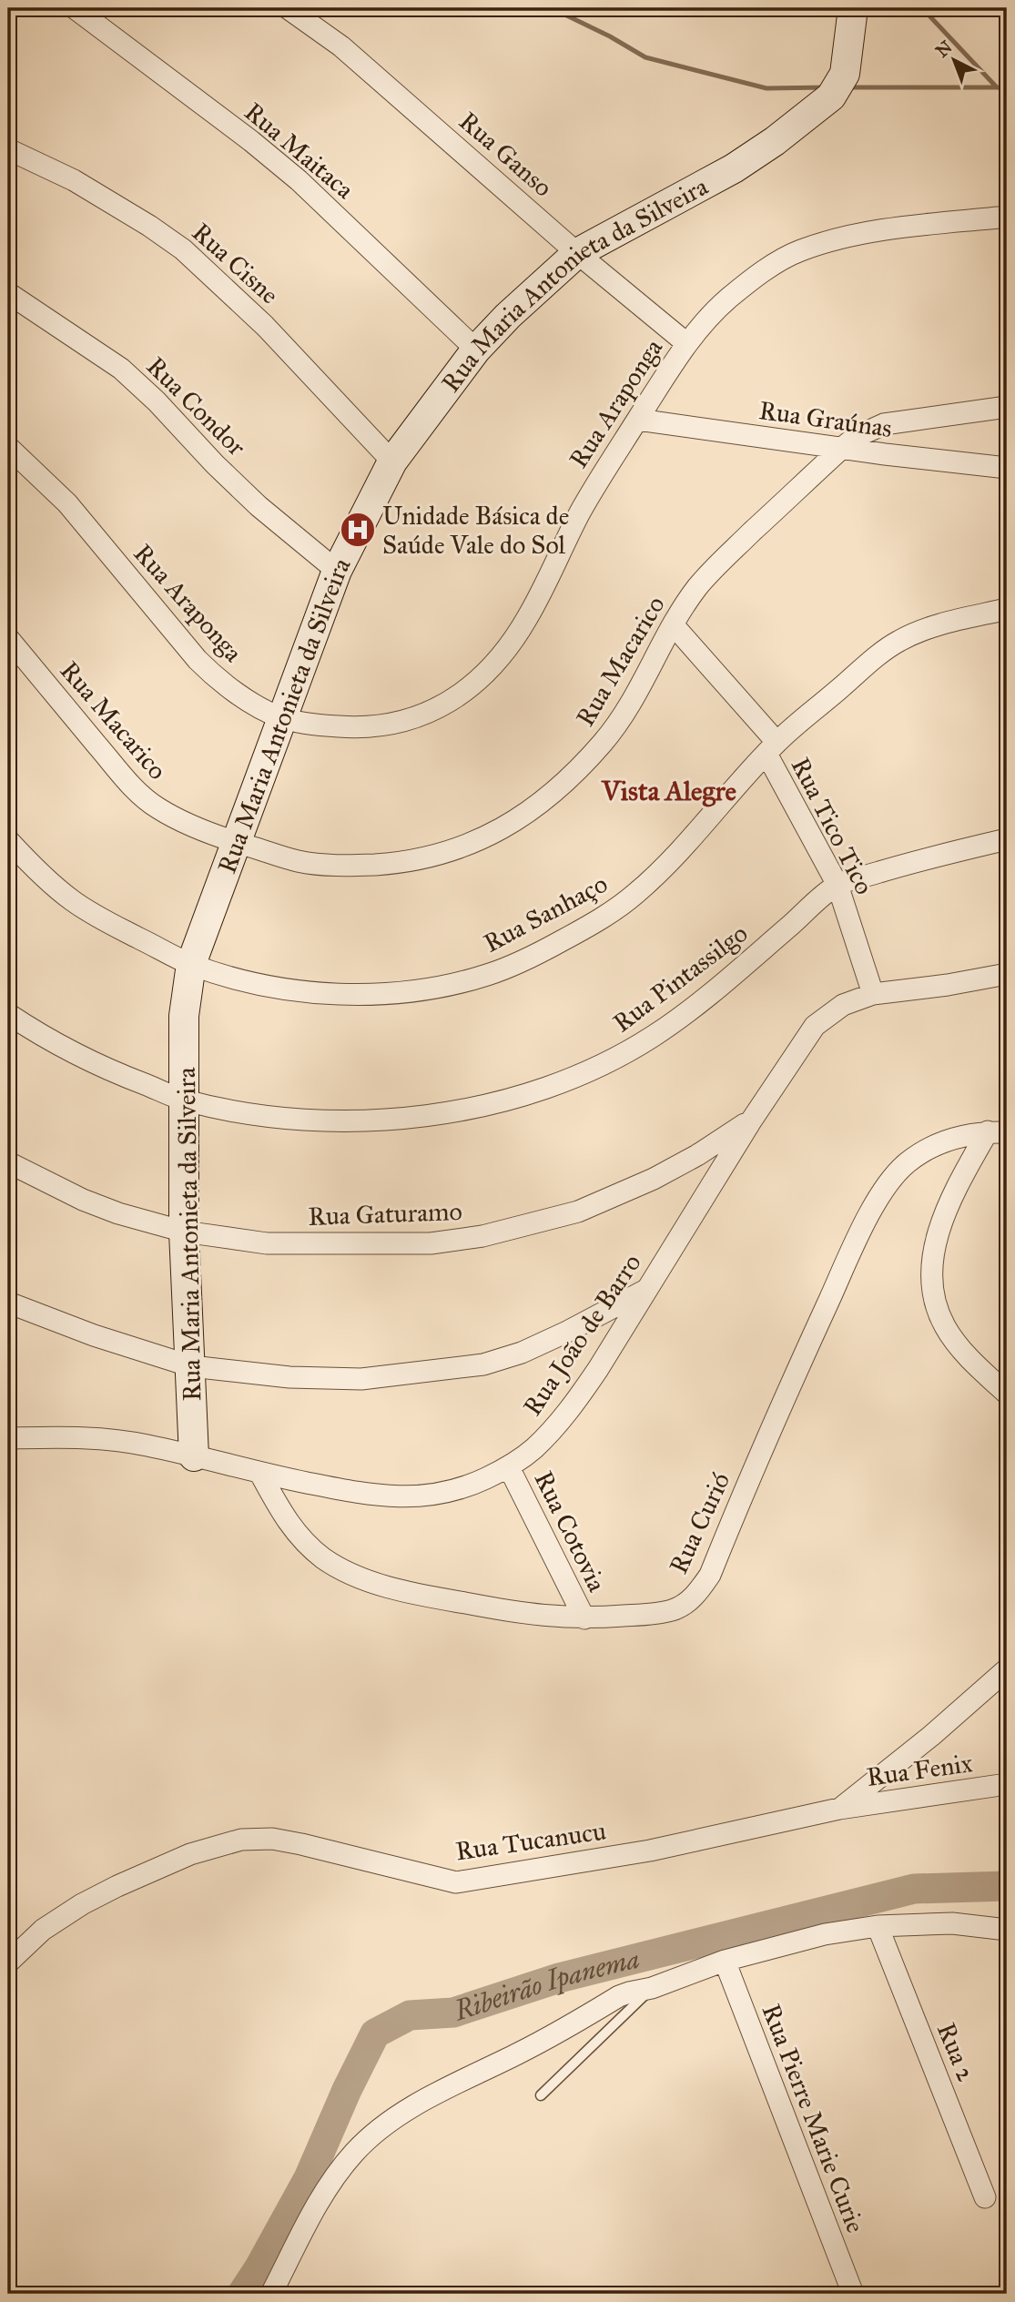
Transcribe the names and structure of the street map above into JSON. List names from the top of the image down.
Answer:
{
  "streets": {
    "street": [
      "Rua Maitaca",
      "Rua Ganso",
      "Rua Cisne",
      "Rua Maria Antonieta da Silveira",
      "Rua Araponga",
      "Rua Condor",
      "Rua Graúnas",
      "Rua Macarico",
      "Rua Tico Tico",
      "Rua Sanhaço",
      "Rua Pintassilgo",
      "Rua Gaturamo",
      "Rua João de Barro",
      "Rua Curió",
      "Rua Cotovia",
      "Rua Fenix",
      "Rua Tucanucu",
      "Rua 2",
      "Rua Pierre Marie Curie"
    ]
  },
  "crossings": [
    ["Rua Maitaca", "Rua Maria Antonieta da Silveira"],
    ["Rua Ganso", "Rua Maria Antonieta da Silveira"],
    ["Rua Ganso", "Rua Araponga"],
    ["Rua Cisne", "Rua Maria Antonieta da Silveira"],
    ["Rua Maria Antonieta da Silveira", "Rua Araponga"],
    ["Rua Maria Antonieta da Silveira", "Rua Condor"],
    ["Rua Maria Antonieta da Silveira", "Rua Macarico"],
    ["Rua Maria Antonieta da Silveira", "Rua Sanhaço"],
    ["Rua Maria Antonieta da Silveira", "Rua Pintassilgo"],
    ["Rua Maria Antonieta da Silveira", "Rua Gaturamo"],
    ["Rua Maria Antonieta da Silveira", "Rua João de Barro"],
    ["Rua Araponga", "Rua Graúnas"],
    ["Rua Graúnas", "Rua Macarico"],
    ["Rua Macarico", "Rua Tico Tico"],
    ["Rua Tico Tico", "Rua Sanhaço"],
    ["Rua Tico Tico", "Rua Pintassilgo"],
    ["Rua Tico Tico", "Rua João de Barro"],
    ["Rua Gaturamo", "Rua João de Barro"],
    ["Rua João de Barro", "Rua Curió"],
    ["Rua João de Barro", "Rua Cotovia"],
    ["Rua Curió", "Rua Cotovia"],
    ["Rua Fenix", "Rua Tucanucu"]
  ],
  "districts": ["Vista Alegre"],
  "water": ["Ribeirão Ipanema"],
  "places": {
    "hospital": ["Unidade Básica de Saúde Vale do Sol"]
  },
  "north": "top left"
}
